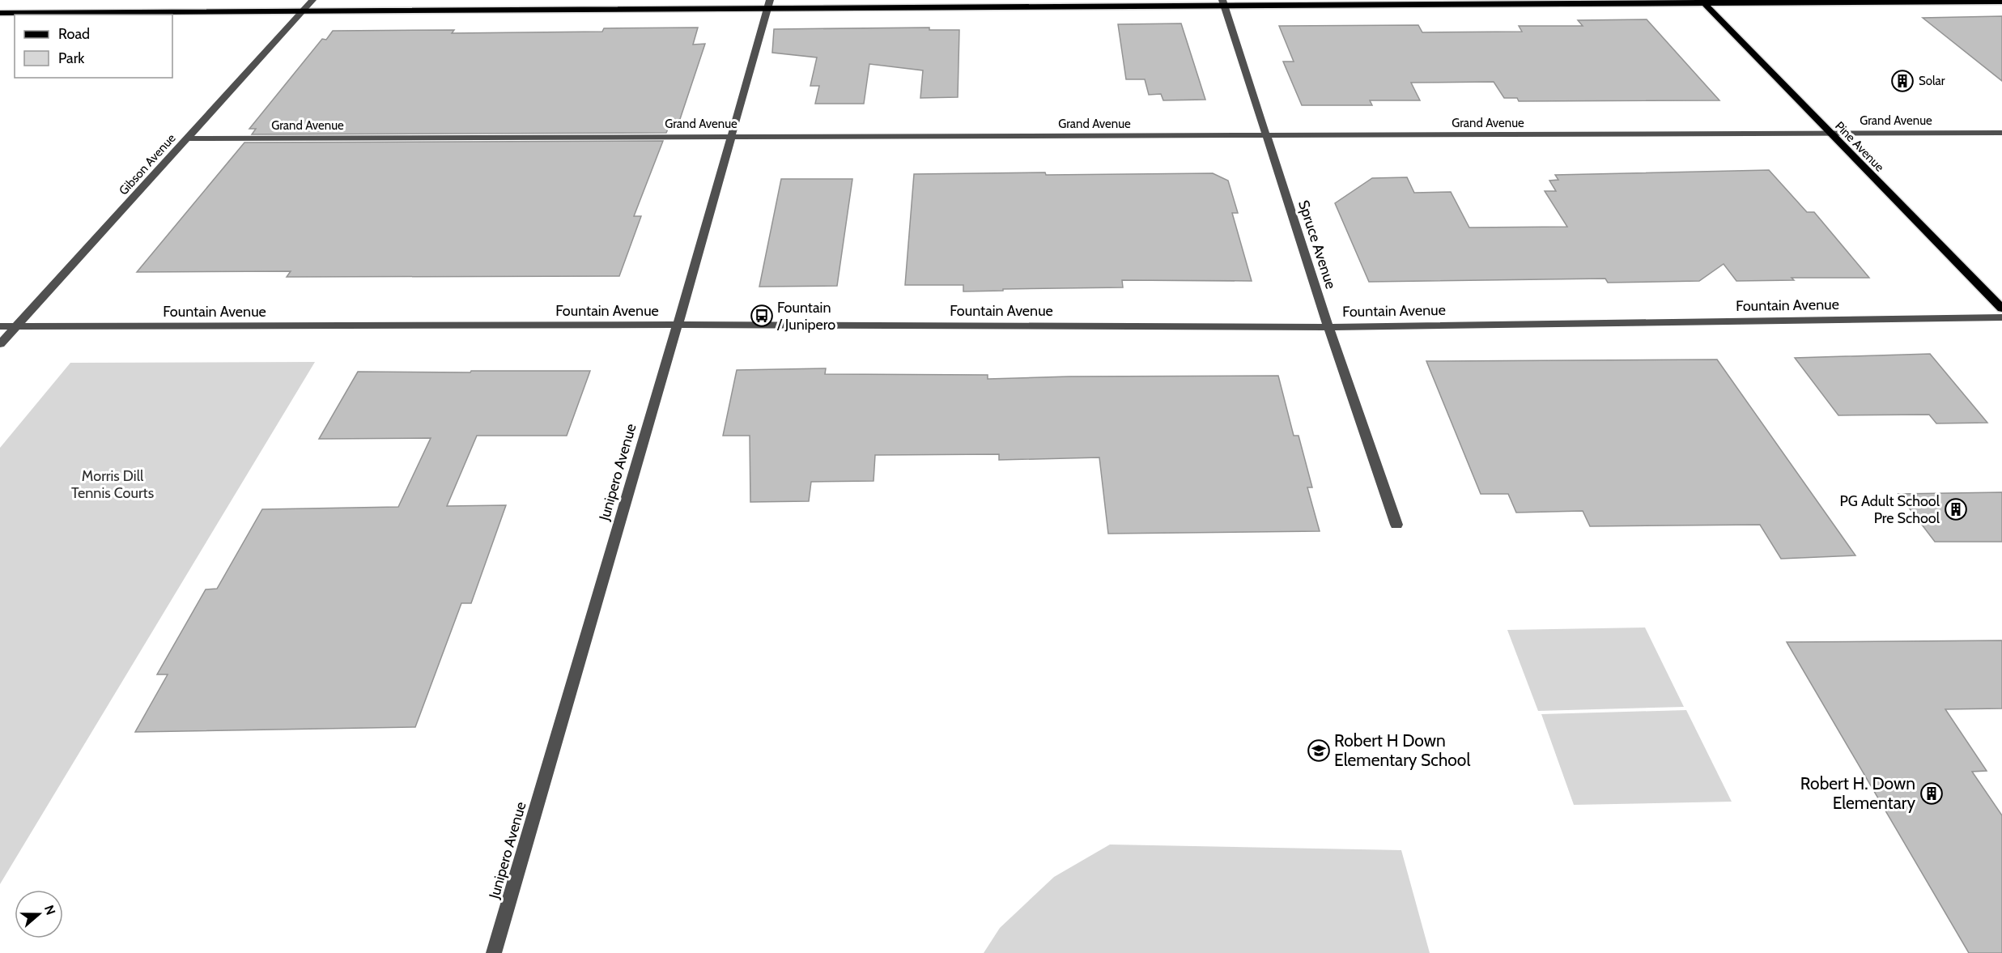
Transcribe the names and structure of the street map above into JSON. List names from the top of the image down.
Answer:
{
  "streets": {
    "main road": ["Pine Avenue"],
    "street": [
      "Grand Avenue",
      "Gibson Avenue",
      "Spruce Avenue",
      "Fountain Avenue",
      "Junipero Avenue"
    ]
  },
  "crossings": [
    ["Grand Avenue", "Pine Avenue"],
    ["Grand Avenue", "Gibson Avenue"],
    ["Grand Avenue", "Spruce Avenue"],
    ["Grand Avenue", "Junipero Avenue"],
    ["Gibson Avenue", "Fountain Avenue"],
    ["Spruce Avenue", "Fountain Avenue"],
    ["Fountain Avenue", "Junipero Avenue"]
  ],
  "parks": ["Morris Dill Tennis Courts"],
  "places": {
    "building": ["Solar", "PG Adult School Pre School", "Robert H. Down Elementary"],
    "bus stop": ["Fountain / Junipero"],
    "school or university": ["Robert H Down Elementary School"]
  },
  "legend": ["Road", "Park"],
  "north": "right"
}
